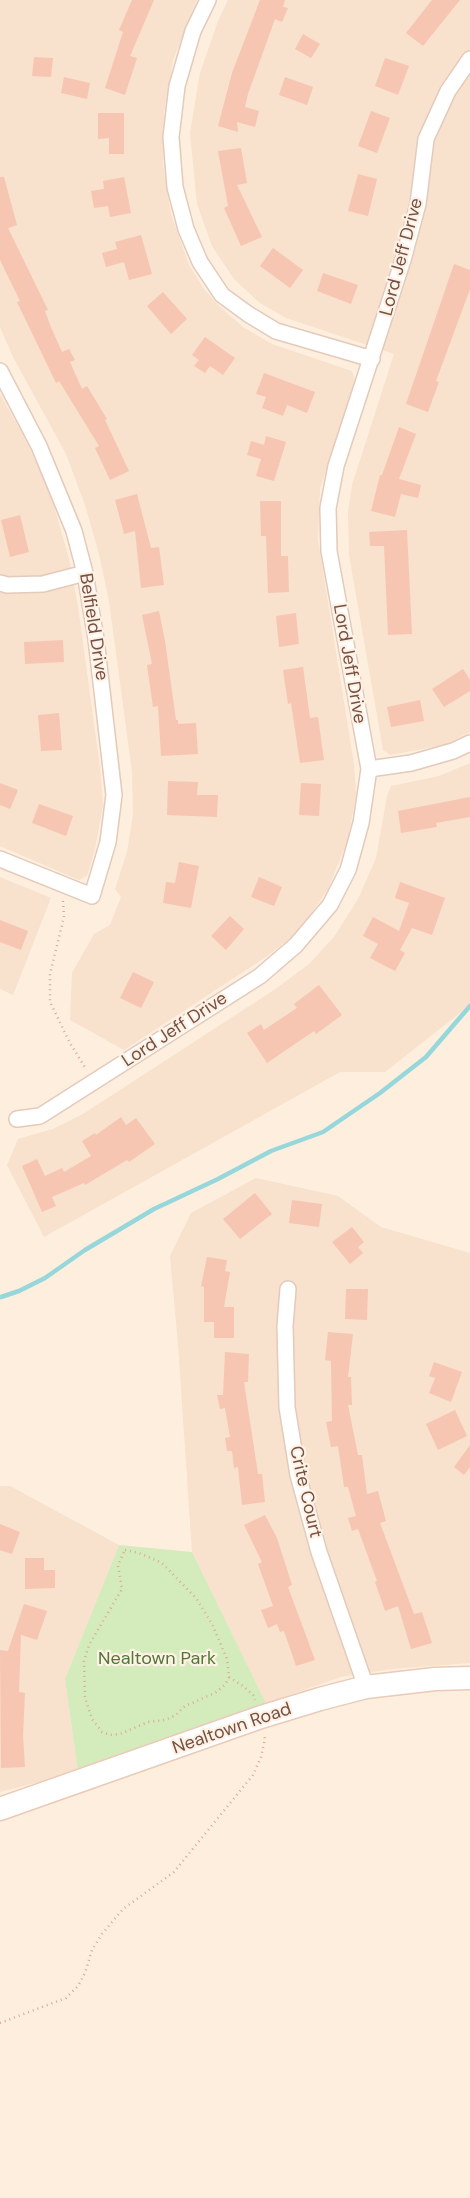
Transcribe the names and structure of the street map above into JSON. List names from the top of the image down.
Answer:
{
  "streets": {
    "street": [
      "Lord Jeff Drive",
      "Belfield Drive",
      "Crite Court",
      "Nealtown Road"
    ]
  },
  "crossings": [
    ["Crite Court", "Nealtown Road"]
  ],
  "parks": ["Nealtown Park"]
}
